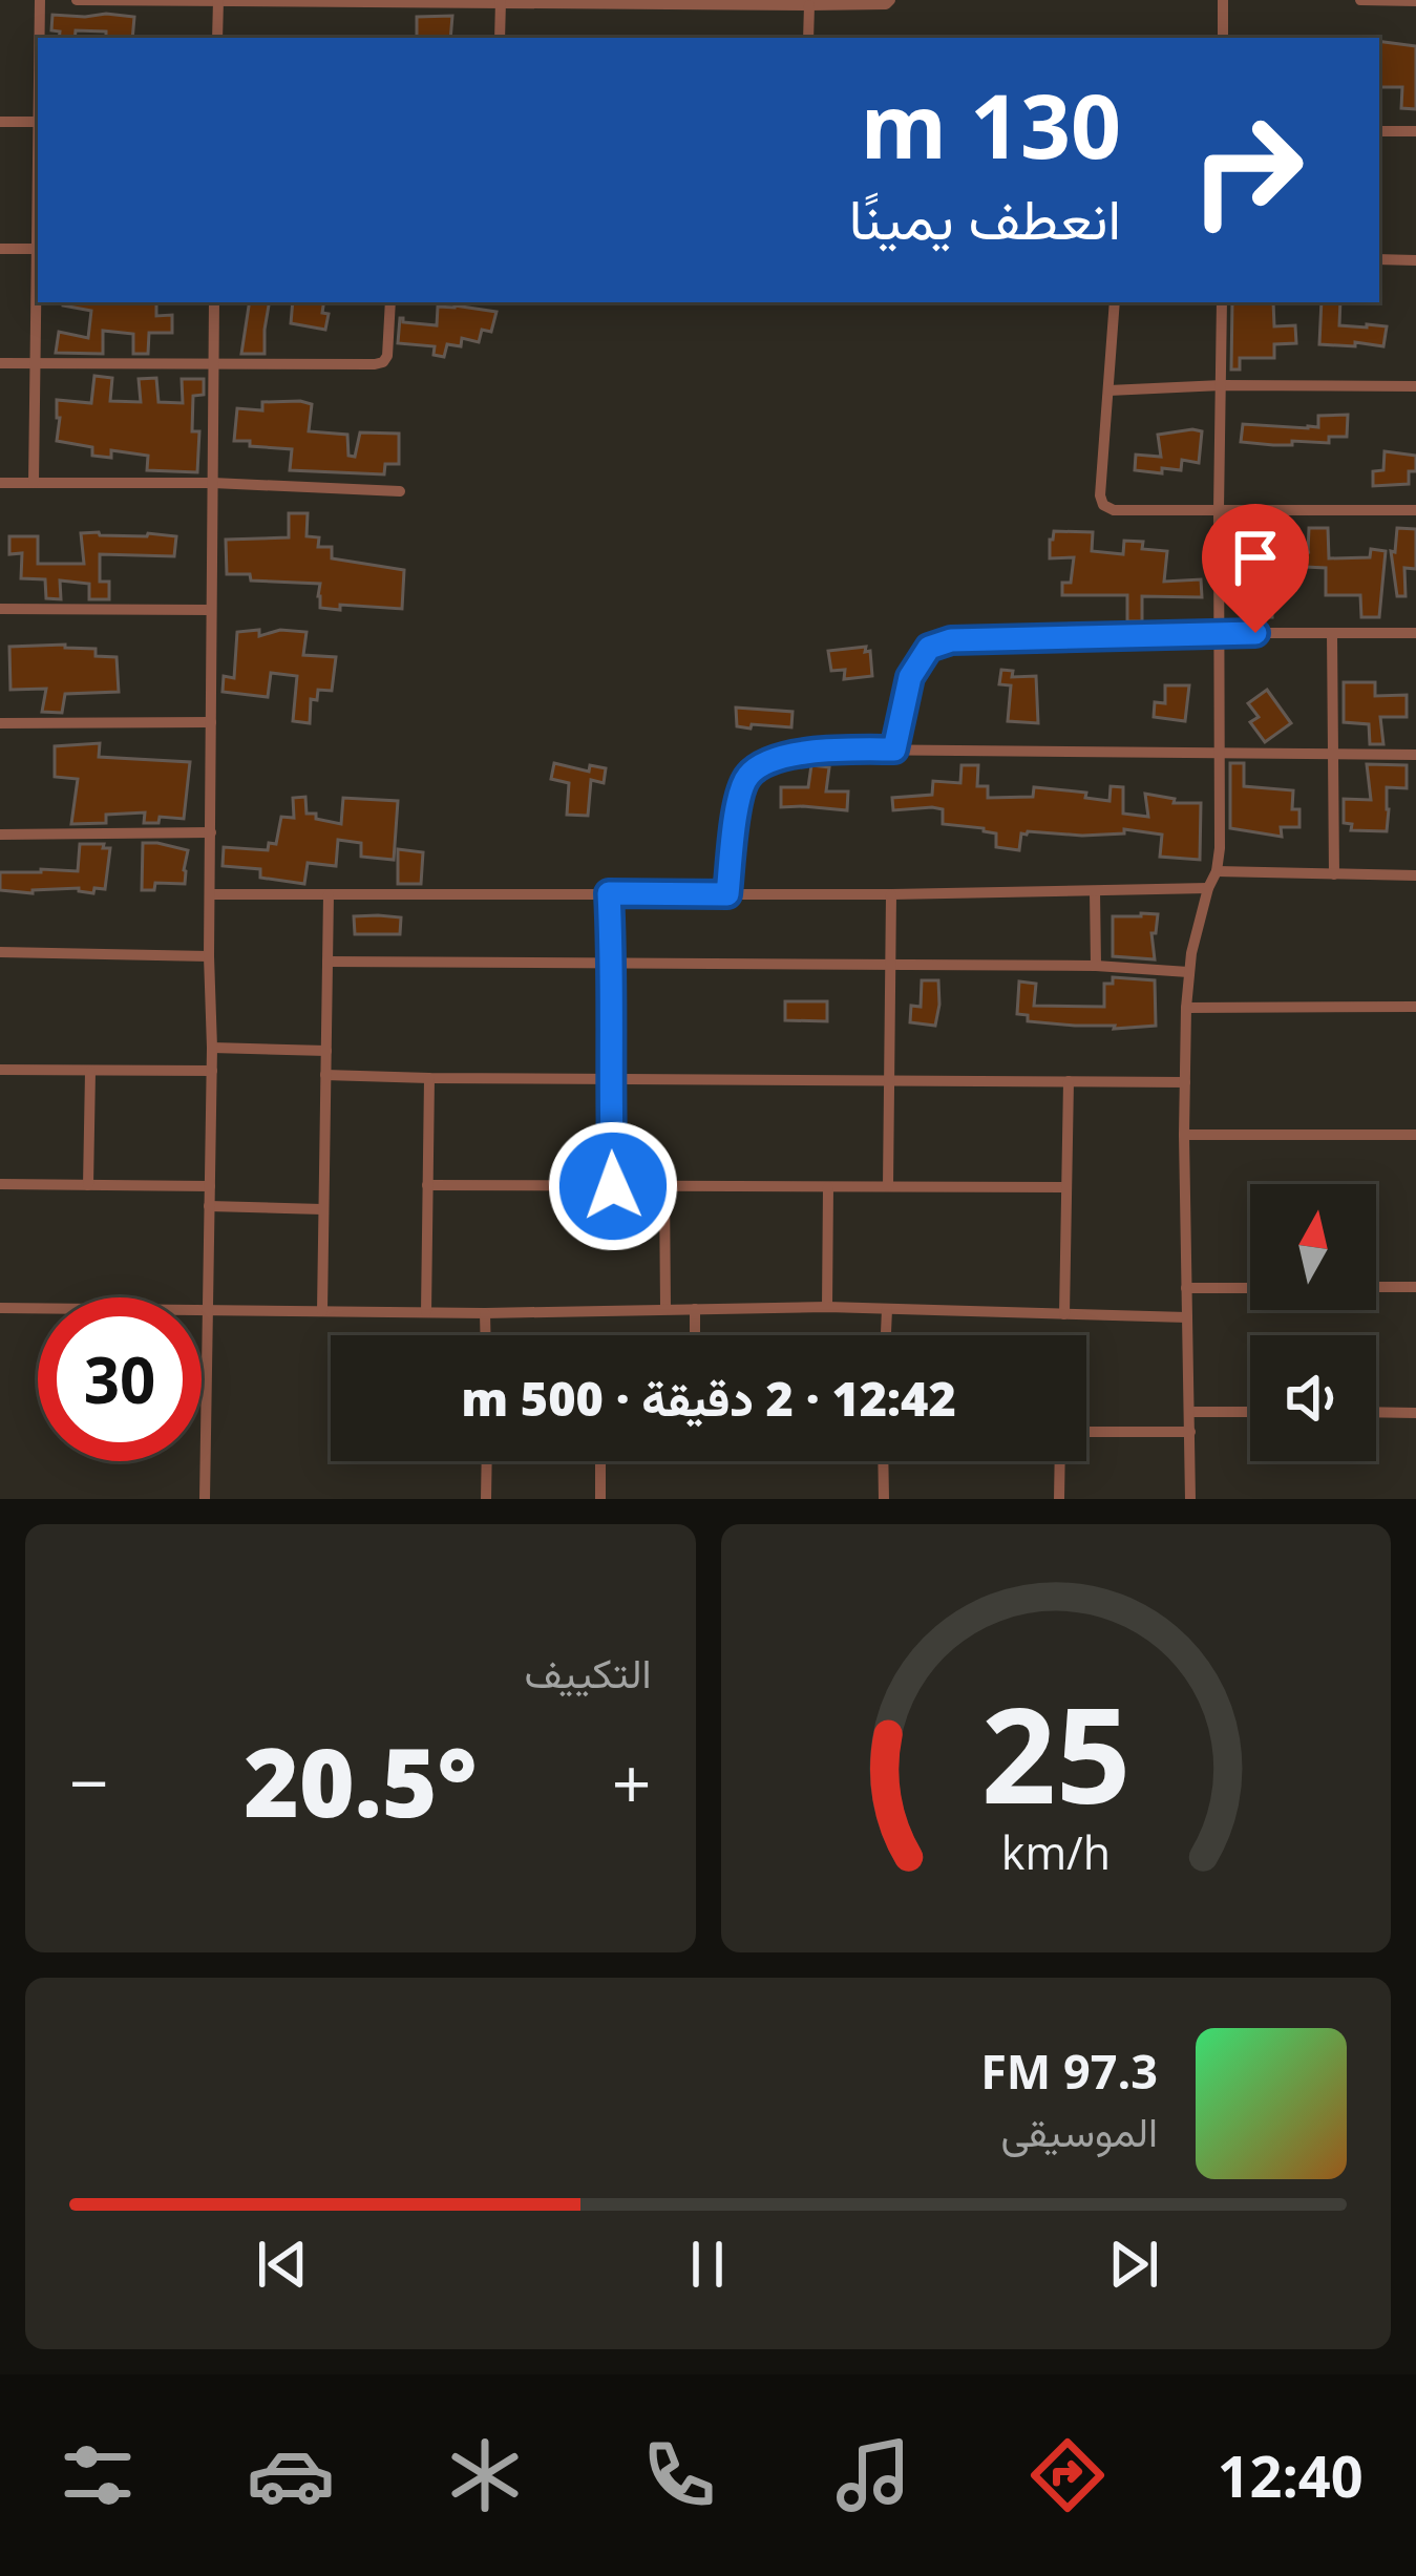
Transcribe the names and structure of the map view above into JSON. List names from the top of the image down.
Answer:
{
  "north": "top",
  "page": {
    "turn": ["130 m", "انعطف يمينًا"],
    "limit": "30",
    "trip": "12:42 · 2 دقيقة · 500 m",
    "tile": "التكييف",
    "heat": ["−", "20.5°", "+"],
    "song": ["97.3 FM", "الموسيقى"],
    "tabs": "12:40",
    "gauge": ["25", "km/h"]
  }
}
